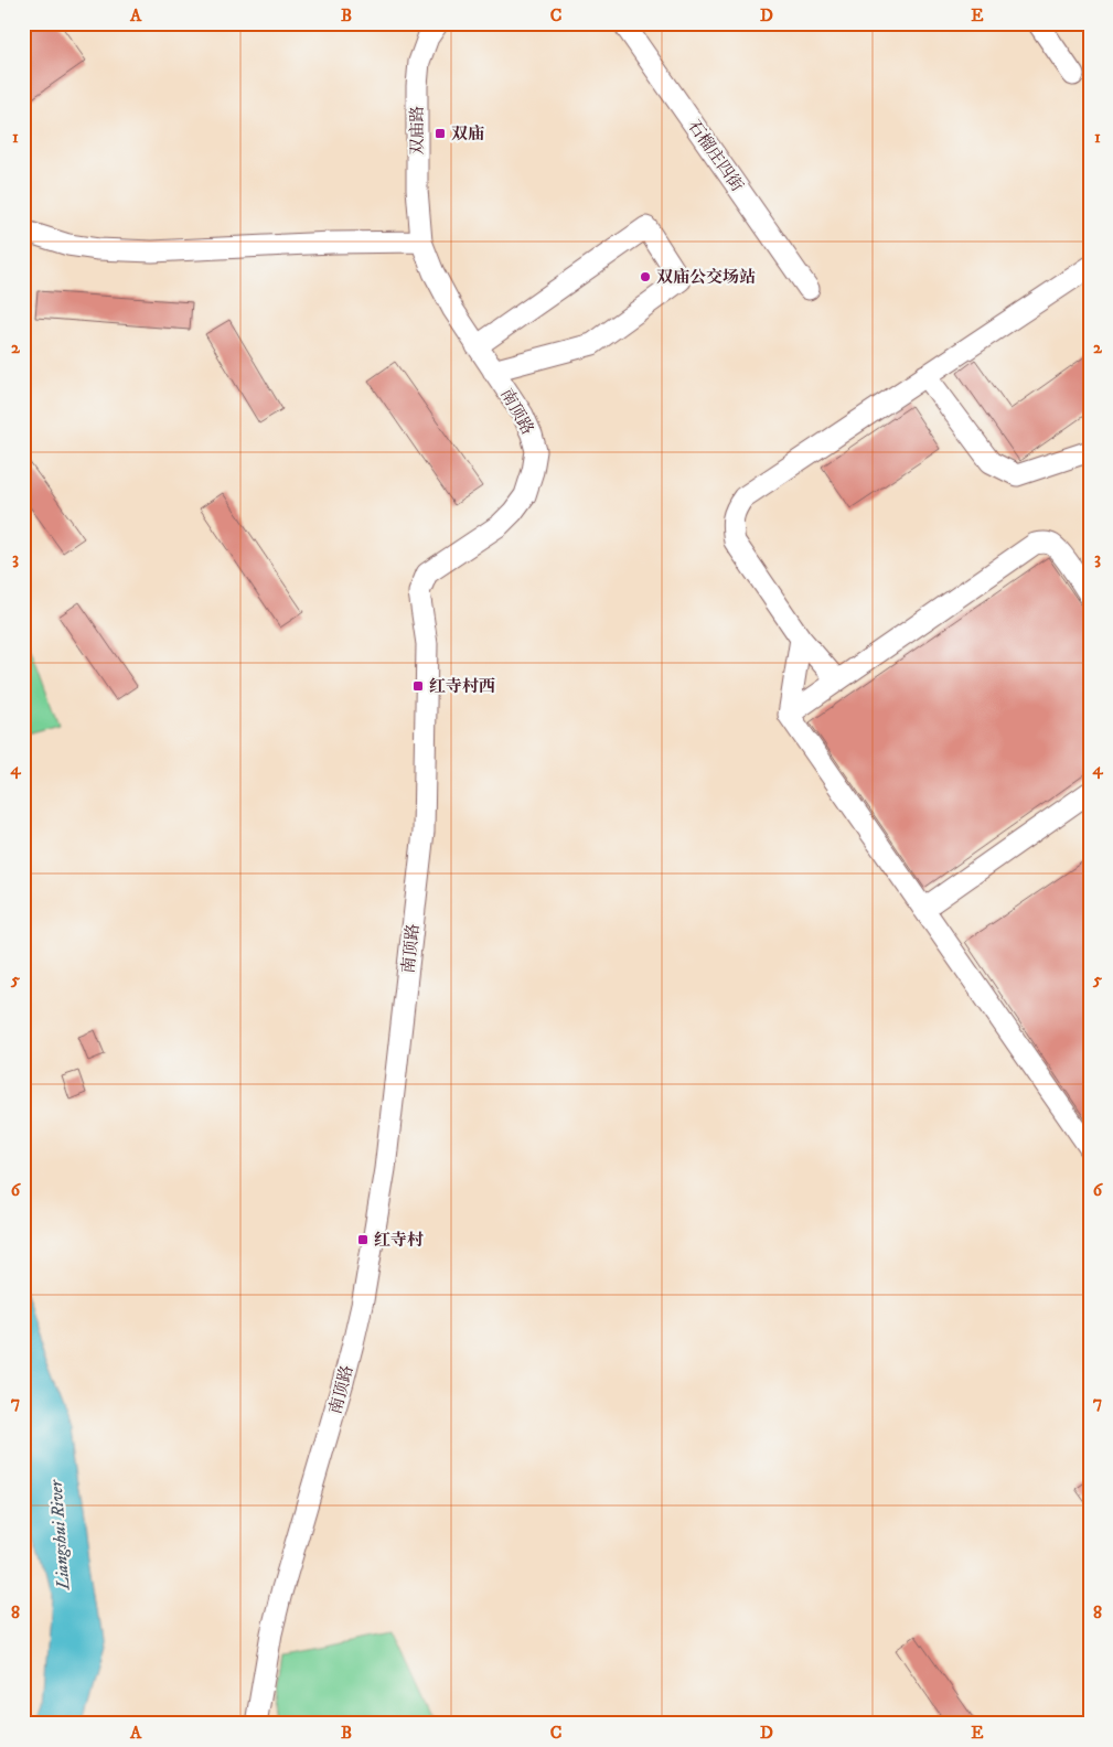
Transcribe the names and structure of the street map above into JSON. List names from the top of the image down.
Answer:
{
  "streets": {
    "street": ["双庙路", "石榴庄四街", "南顶路"]
  },
  "crossings": [
    ["双庙路", "南顶路"]
  ],
  "water": ["Liangshui River"],
  "places": {
    "transit": ["双庙", "红寺村西", "红寺村"],
    "other": ["双庙公交场站"]
  },
  "grid": {
    "columns": [
      "A",
      "B",
      "C",
      "D",
      "E"
    ],
    "rows": [
      "1",
      "2",
      "3",
      "4",
      "5",
      "6",
      "7",
      "8"
    ]
  }
}
